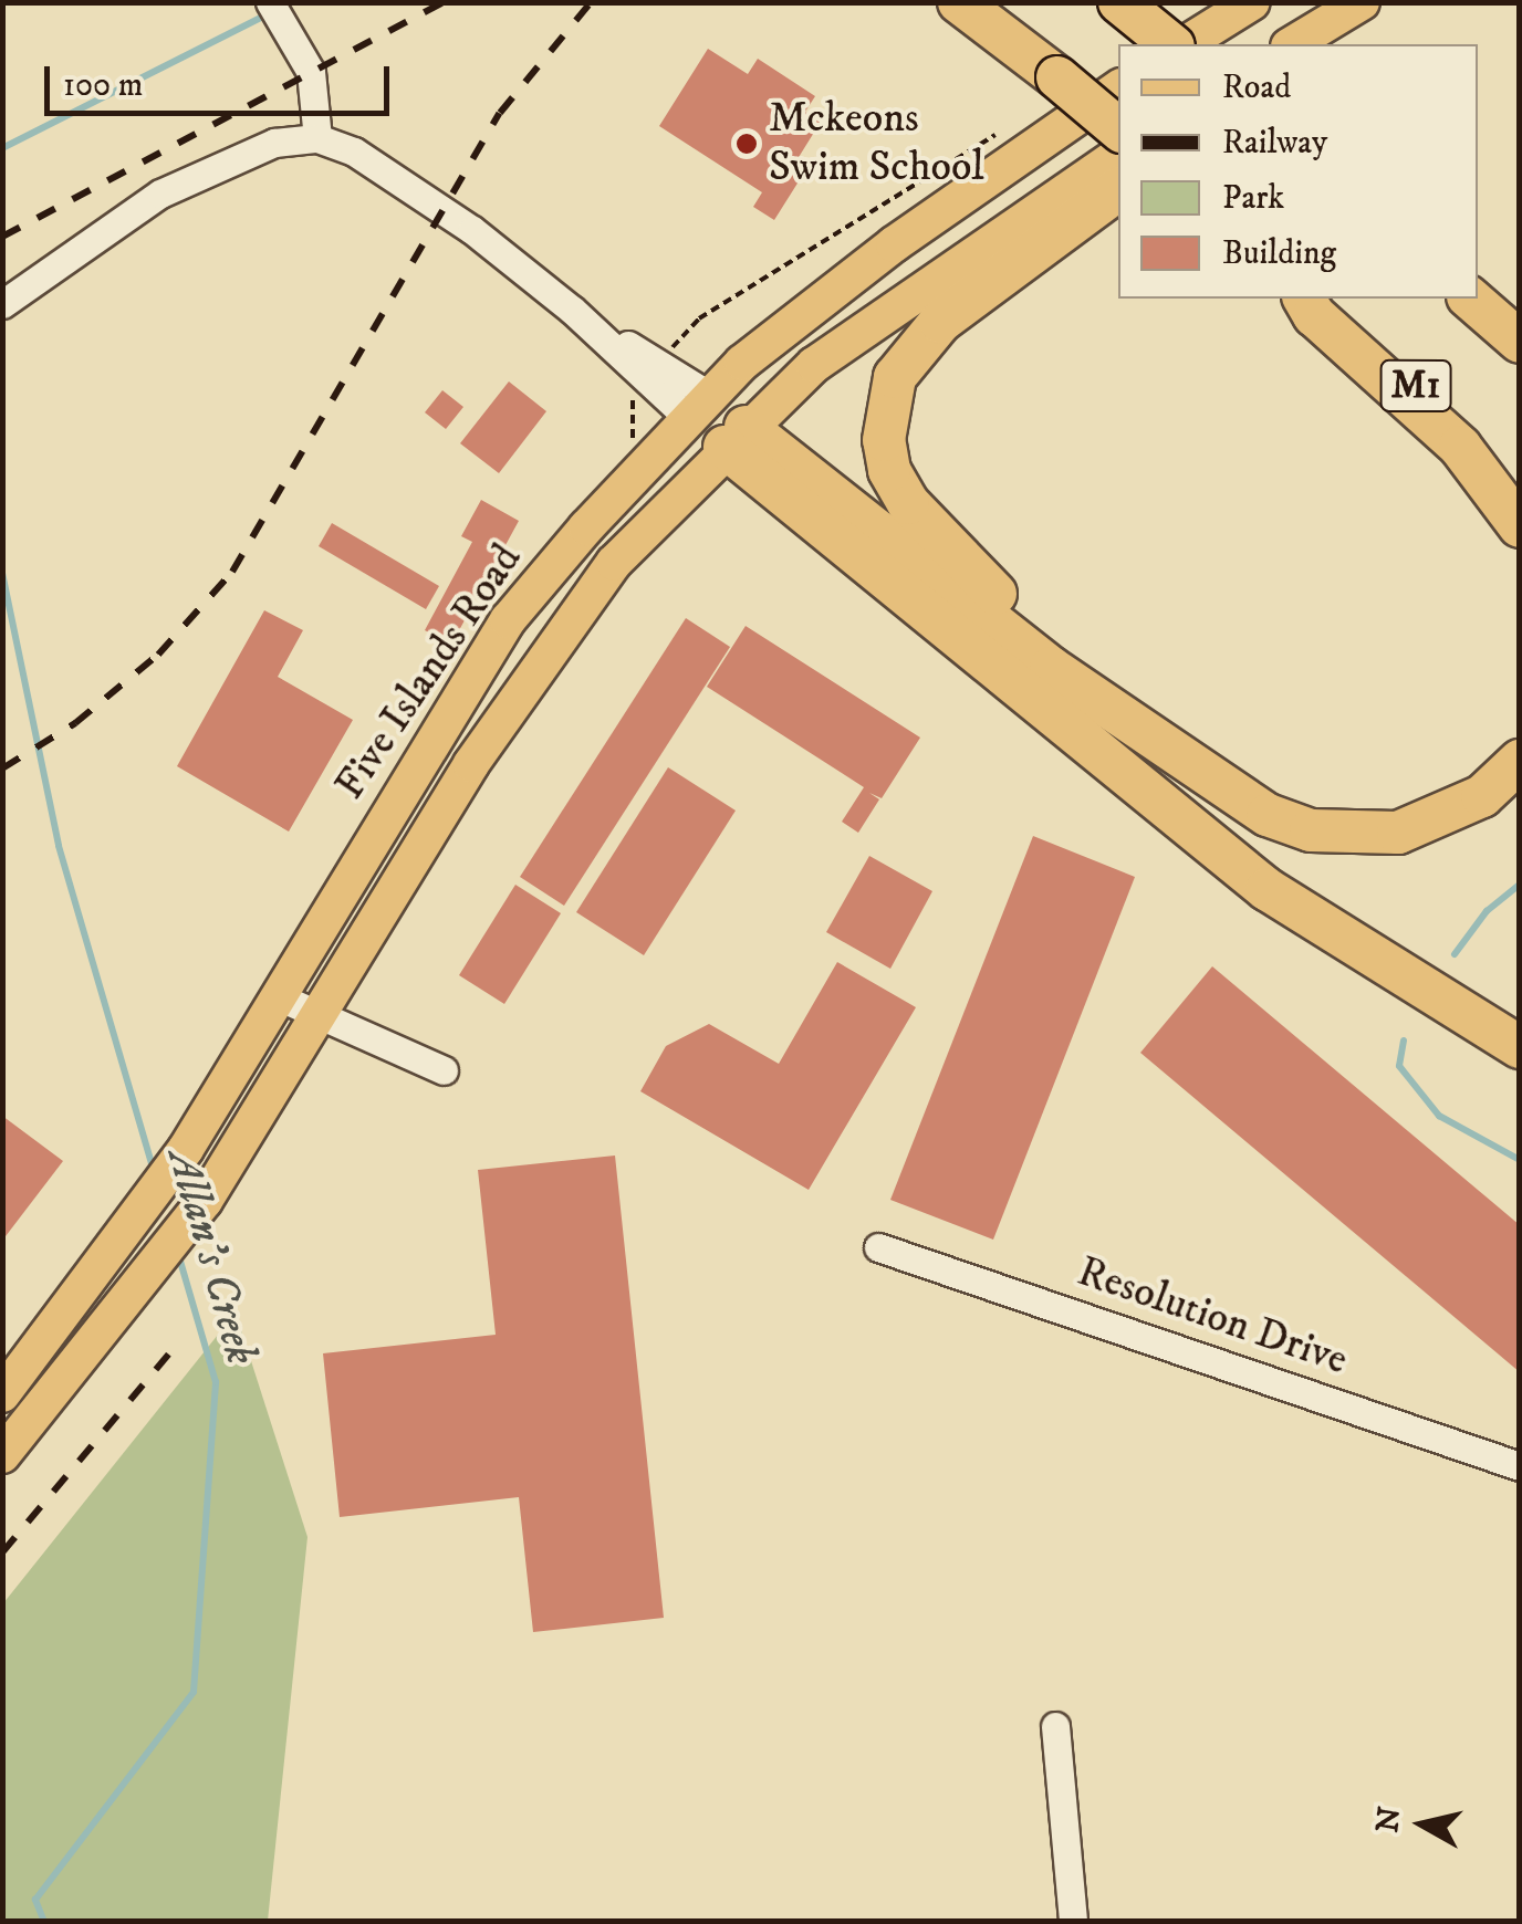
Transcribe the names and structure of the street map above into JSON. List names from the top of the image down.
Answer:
{
  "streets": {
    "highway": ["M1"],
    "main road": ["Five Islands Road"],
    "street": ["Resolution Drive"]
  },
  "water": ["Allan's Creek"],
  "places": ["Mckeons Swim School"],
  "legend": [
    "Road",
    "Railway",
    "Park",
    "Building"
  ],
  "scale_bar": "100 m",
  "north": "left"
}
